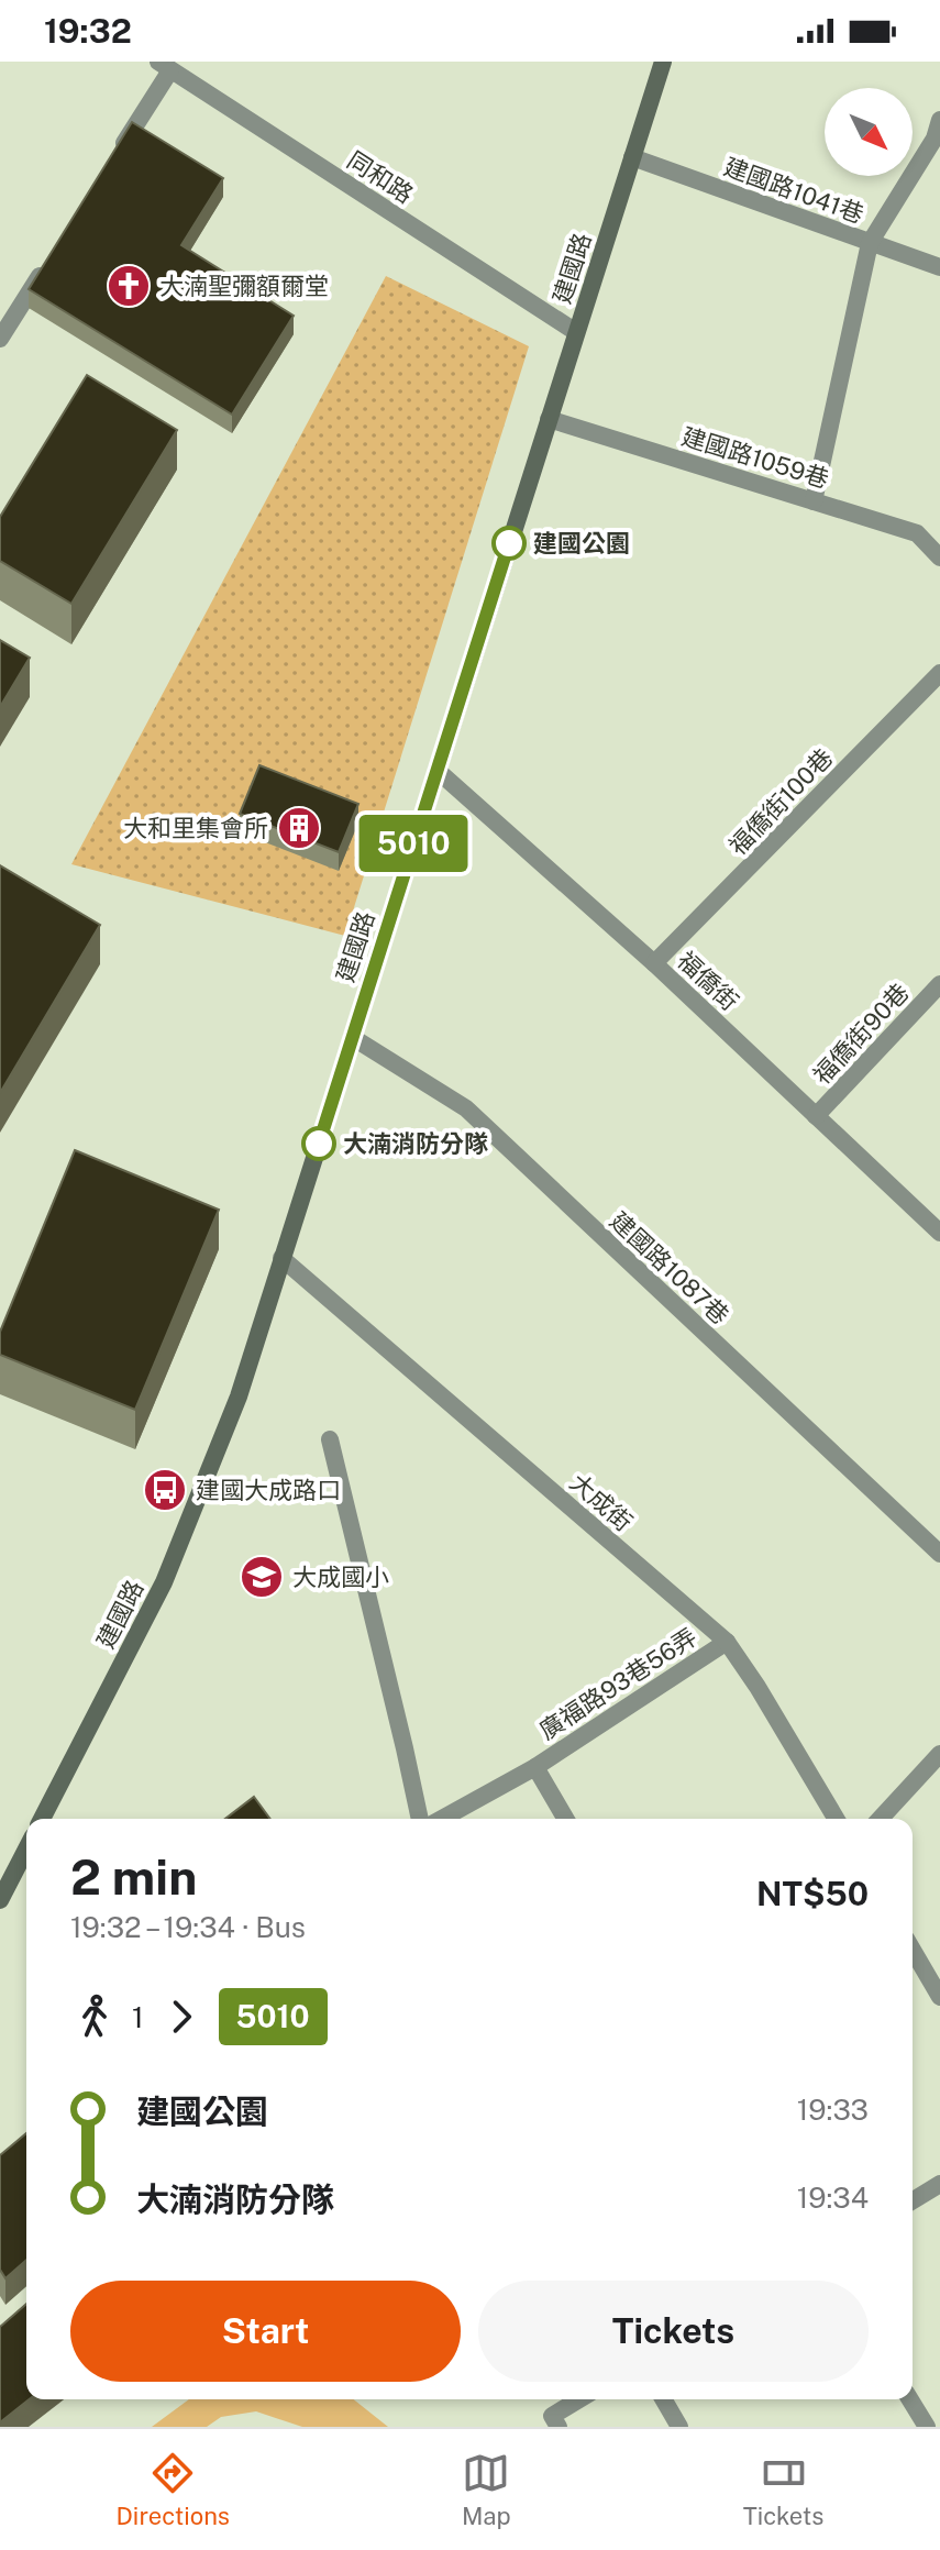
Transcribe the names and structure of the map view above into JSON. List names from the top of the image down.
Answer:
{
  "streets": {
    "street": [
      "同和路",
      "建國路1041巷",
      "建國路",
      "建國路1059巷",
      "福僑街100巷",
      "福僑街",
      "福僑街90巷",
      "建國路1087巷",
      "大成街",
      "廣福路93巷56弄"
    ]
  },
  "crossings": [
    ["同和路", "建國路"],
    ["建國路1041巷", "建國路"],
    ["建國路", "建國路1059巷"],
    ["建國路", "福僑街"],
    ["建國路", "建國路1087巷"],
    ["建國路", "大成街"],
    ["福僑街100巷", "福僑街"],
    ["福僑街", "福僑街90巷"],
    ["大成街", "廣福路93巷56弄"]
  ],
  "places": {
    "church": ["大湳聖彌額爾堂"],
    "other": ["建國公園", "大湳消防分隊"],
    "building": ["大和里集會所"],
    "bus stop": ["建國大成路口"],
    "school or university": ["大成國小"]
  },
  "lines": ["bus line 5010"],
  "north": "bottom right",
  "page": {
    "status": "19:32",
    "on_map": "5010",
    "heading": ["2 min", "19:32 – 19:34 · Bus", "NT$50"],
    "legs": ["1", "5010"],
    "list": [
      {
        "name": "建國公園",
        "value": "19:33"
      },
      {
        "name": "大湳消防分隊",
        "value": "19:34"
      }
    ],
    "buttons": ["Start", "Tickets"],
    "tabs": ["Directions", "Map", "Tickets"]
  }
}
